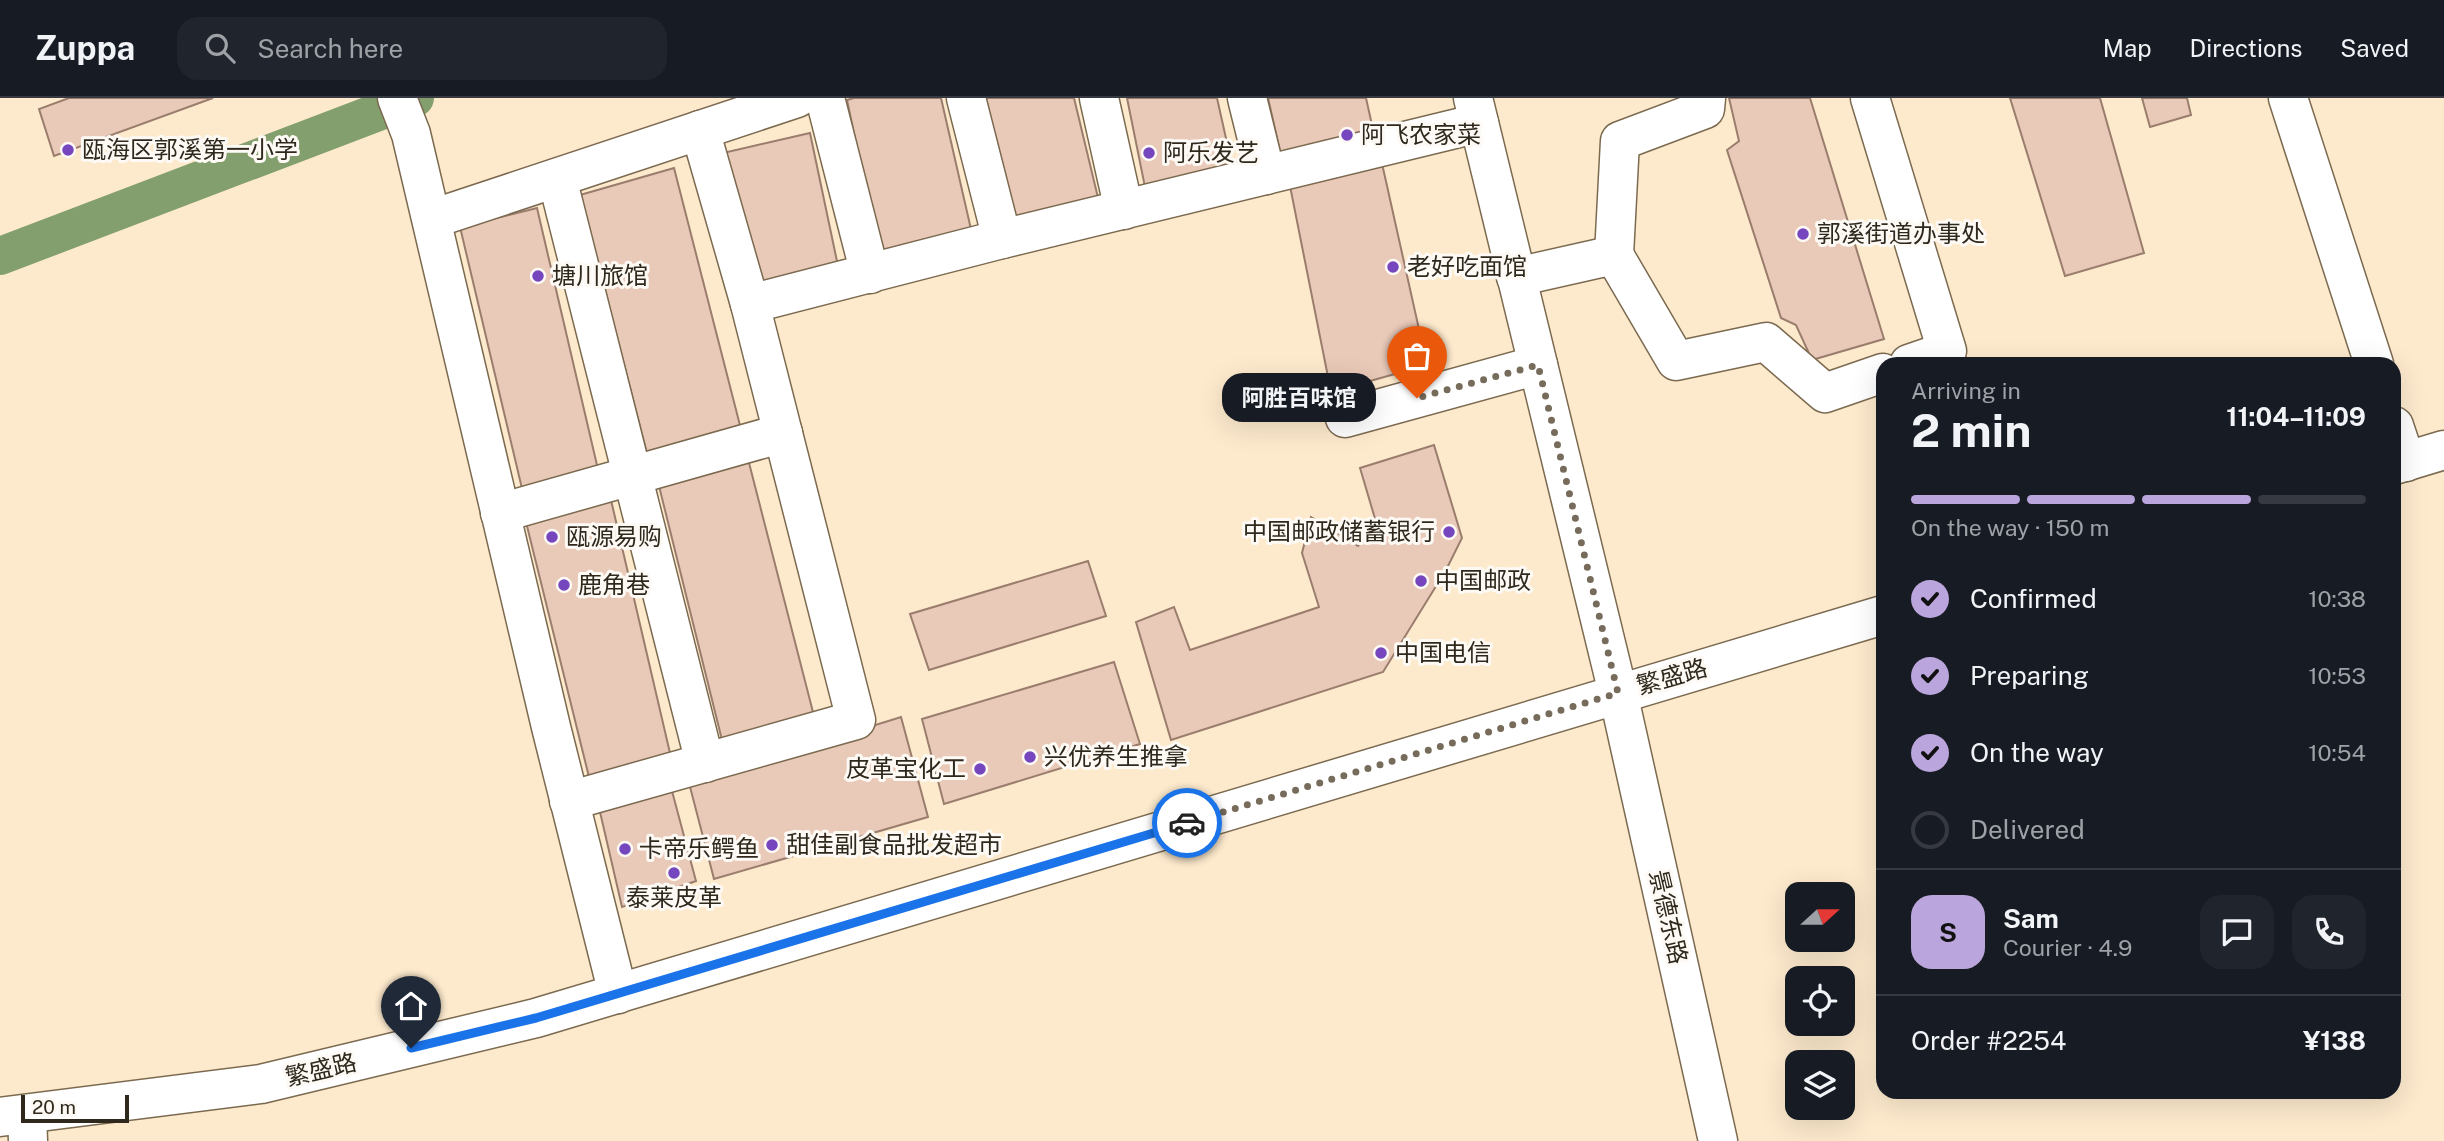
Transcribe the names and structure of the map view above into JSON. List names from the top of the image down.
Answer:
{
  "streets": {
    "main road": ["繁盛路", "景德东路"]
  },
  "crossings": [
    ["繁盛路", "景德东路"]
  ],
  "places": [
    "阿飞农家菜",
    "瓯海区郭溪第一小学",
    "阿乐发艺",
    "郭溪街道办事处",
    "老好吃面馆",
    "塘川旅馆",
    "阿胜百味馆",
    "中国邮政储蓄银行",
    "瓯源易购",
    "中国邮政",
    "鹿角巷",
    "中国电信",
    "兴优养生推拿",
    "皮革宝化工",
    "甜佳副食品批发超市",
    "卡帝乐鳄鱼",
    "泰莱皮革"
  ],
  "scale_bar": "20 m",
  "north": "right",
  "page": {
    "header": "Zuppa",
    "search": "Search here",
    "nav": ["Map", "Directions", "Saved"],
    "heading": ["2 min", "Arriving in", "11:04–11:09"],
    "panel": [
      "Sam",
      "Courier · 4.9",
      "Order #2254",
      "¥138"
    ],
    "bubble": "阿胜百味馆",
    "bar": "On the way · 150 m",
    "list": [
      ["Confirmed", "10:38"],
      ["Preparing", "10:53"],
      ["On the way", "10:54"],
      "Delivered"
    ],
    "round": "S",
    "scale": "20 m"
  }
}
